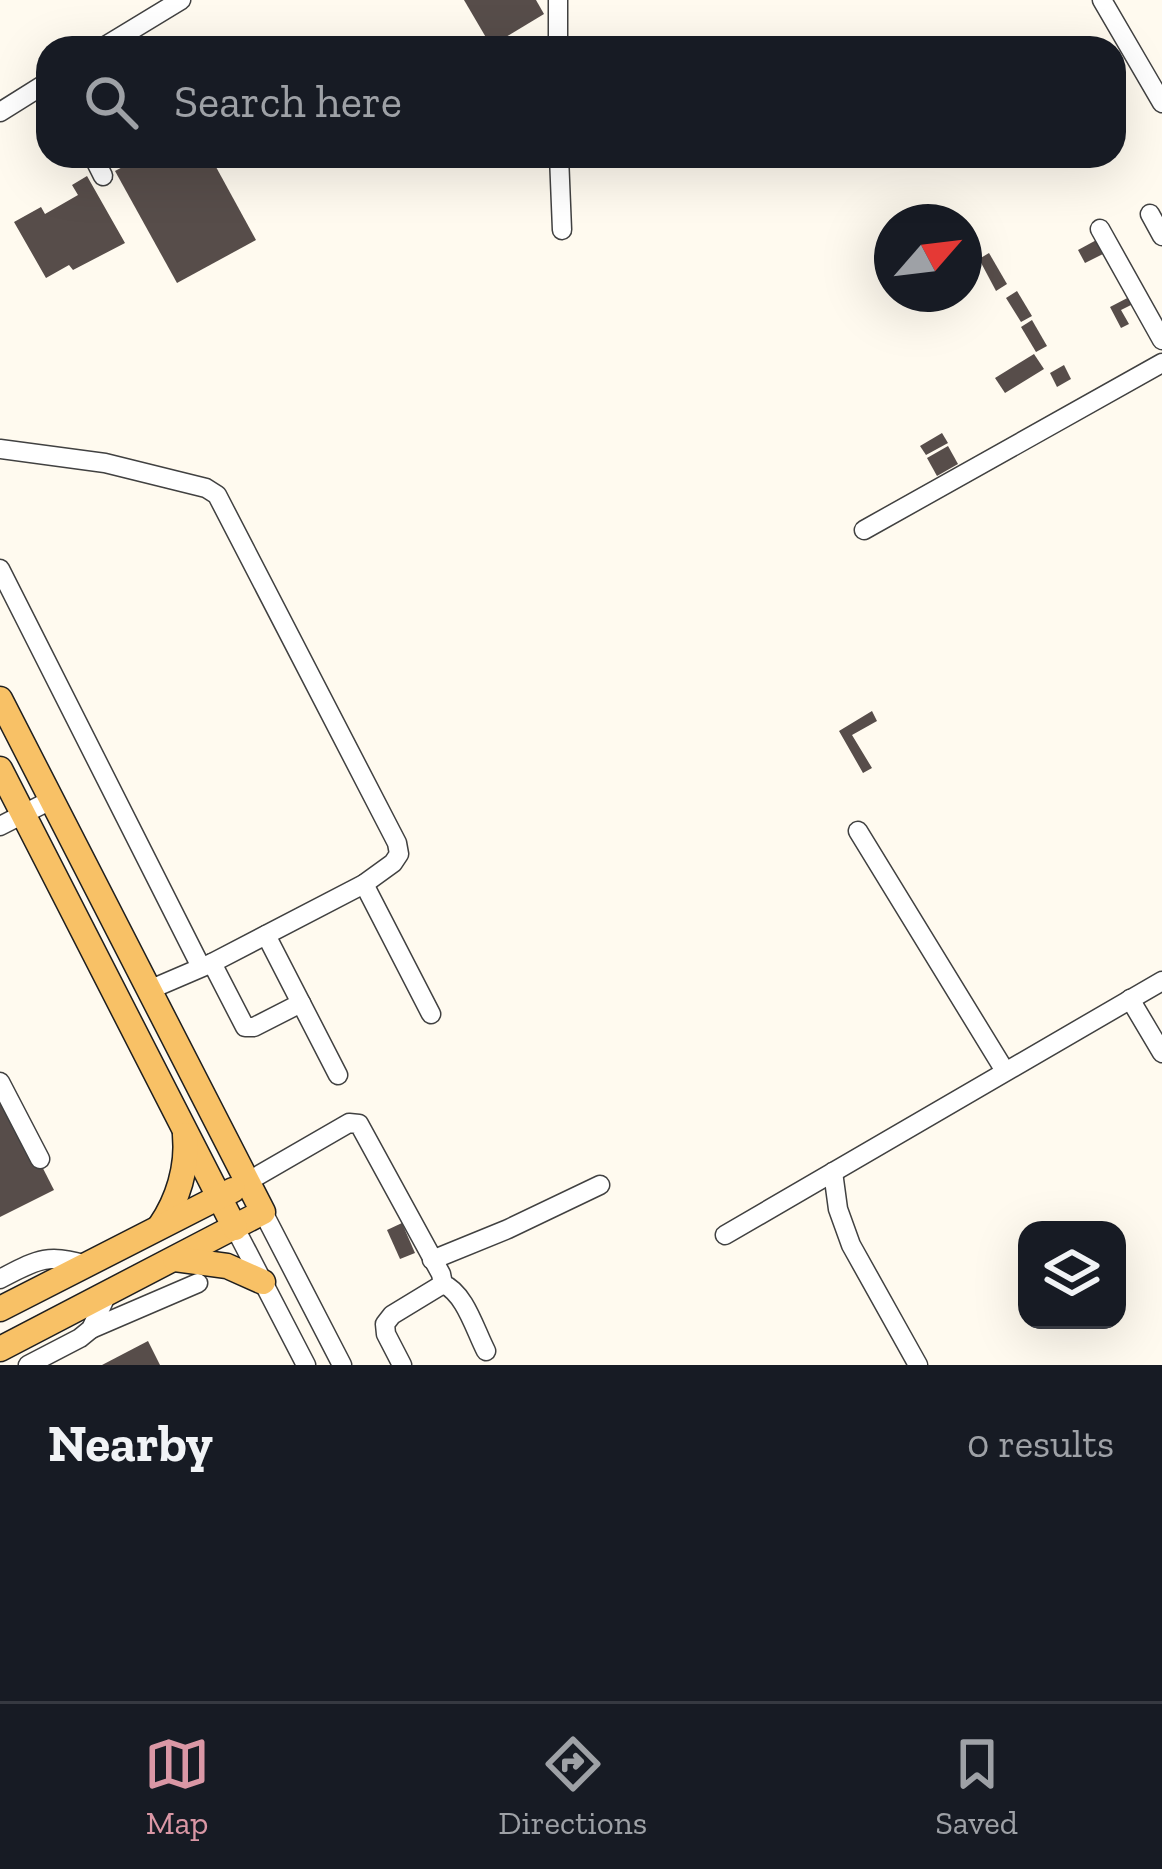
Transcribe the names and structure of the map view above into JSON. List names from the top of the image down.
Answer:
{
  "north": "top right",
  "page": {
    "search": "Search here",
    "heading": ["Nearby", "0 results"],
    "nav": ["Map", "Directions", "Saved"]
  }
}
